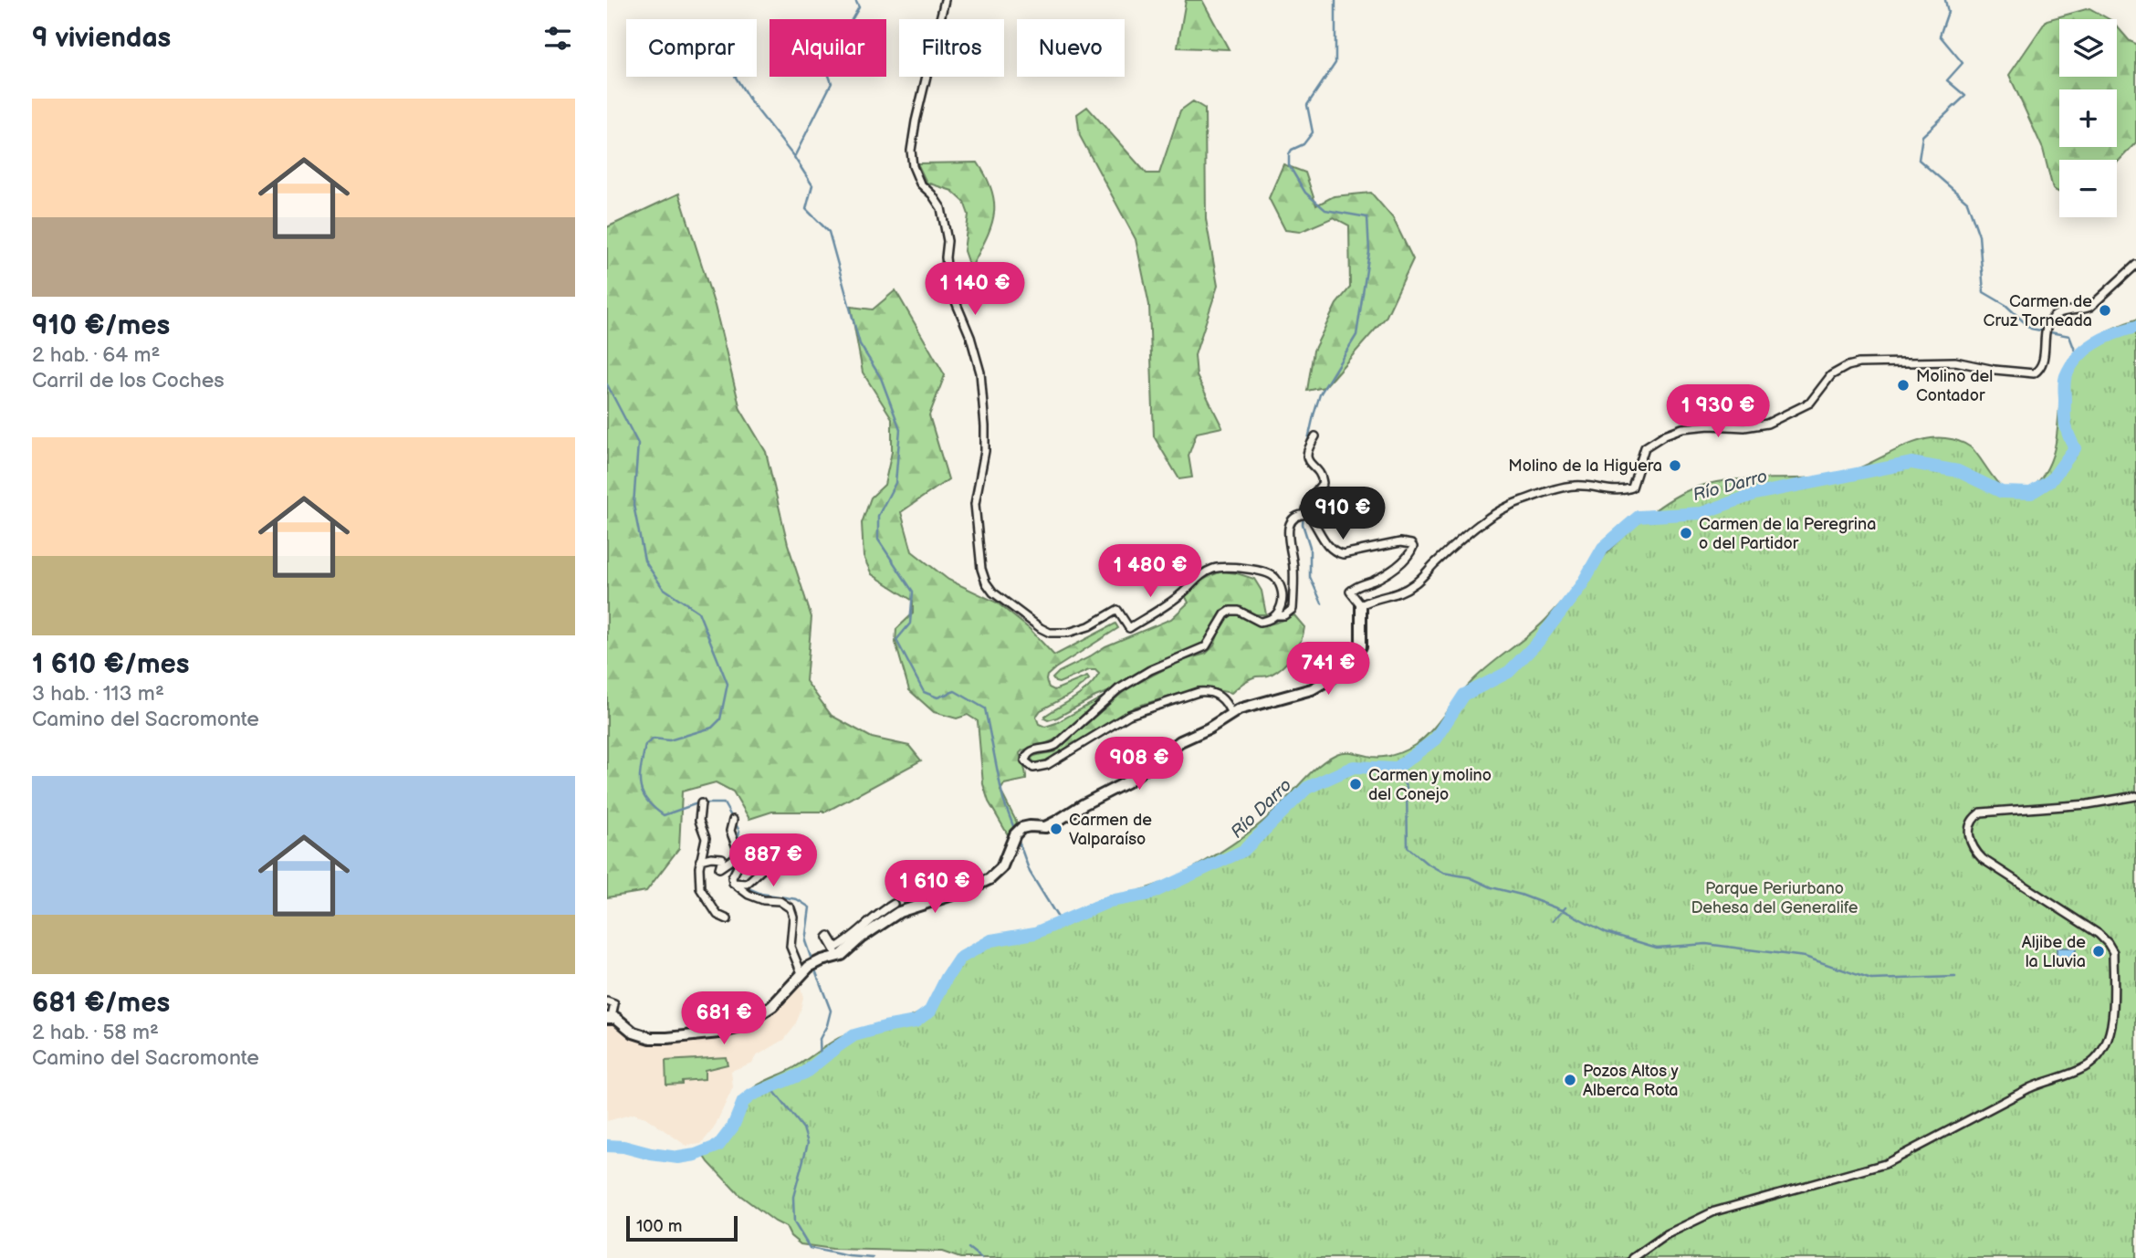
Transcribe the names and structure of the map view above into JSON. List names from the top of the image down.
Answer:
{
  "water": ["Río Darro"],
  "parks": ["Parque Periurbano Dehesa del Generalife"],
  "places": [
    "Carmen de Cruz Torneada",
    "Molino del Contador",
    "Molino de la Higuera",
    "Carmen de la Peregrina o del Partidor",
    "Carmen y molino del Conejo",
    "Carmen de Valparaíso",
    "Aljibe de la Lluvia",
    "Pozos Altos y Alberca Rota"
  ],
  "scale_bar": "100 m",
  "page": {
    "heading": "9 viviendas",
    "map_buttons": ["+", "−"],
    "chip": [
      "Comprar",
      "Alquilar",
      "Filtros",
      "Nuevo"
    ],
    "list": [
      {
        "name": "910 €/mes",
        "note": "2 hab. · 64 m² · Carril de los Coches"
      },
      {
        "name": "1 610 €/mes",
        "note": "3 hab. · 113 m² · Camino del Sacromonte"
      },
      {
        "name": "681 €/mes",
        "note": "2 hab. · 58 m² · Camino del Sacromonte"
      }
    ],
    "price": [
      "1 140 €",
      "1 930 €",
      "910 €",
      "1 480 €",
      "741 €",
      "908 €",
      "887 €",
      "1 610 €",
      "681 €"
    ],
    "scale": "100 m"
  }
}
